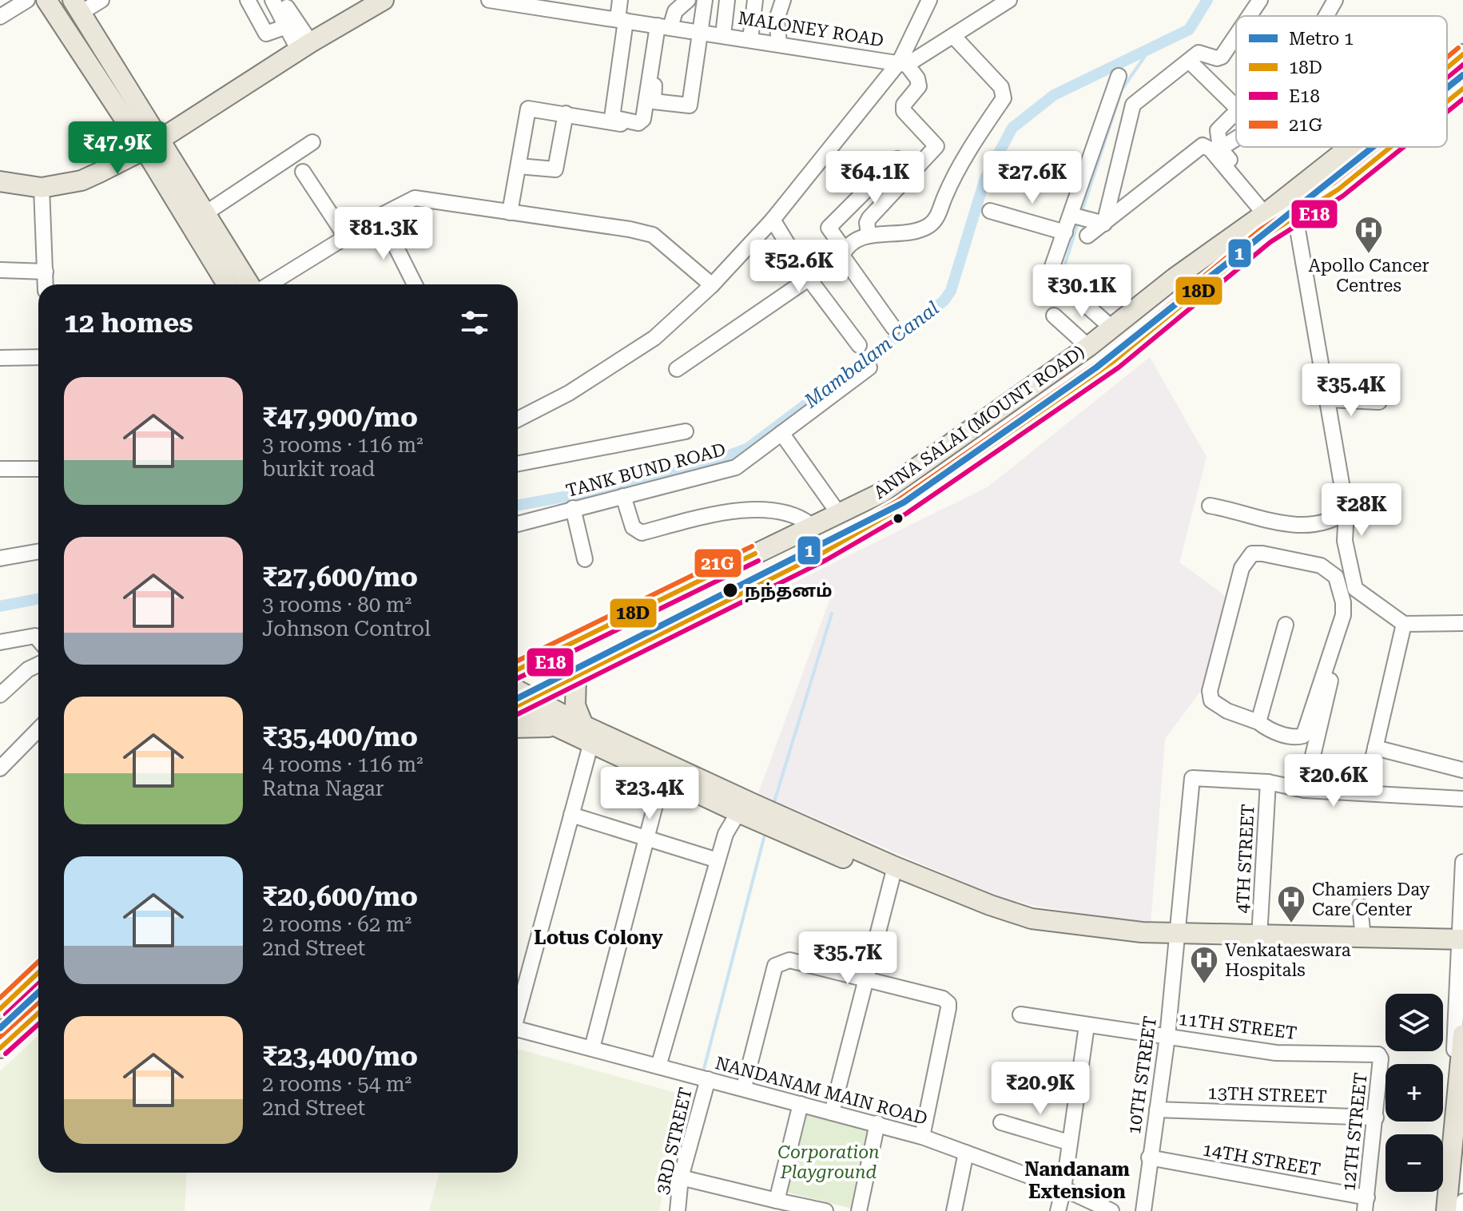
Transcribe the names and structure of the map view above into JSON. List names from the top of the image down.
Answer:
{
  "streets": {
    "main road": ["ANNA SALAI (MOUNT ROAD)"],
    "street": [
      "MALONEY ROAD",
      "TANK BUND ROAD",
      "4TH STREET",
      "11TH STREET",
      "10TH STREET",
      "NANDANAM MAIN ROAD",
      "13TH STREET",
      "12TH STREET",
      "3RD STREET",
      "14TH STREET"
    ]
  },
  "crossings": [
    ["4TH STREET", "10TH STREET"],
    ["11TH STREET", "10TH STREET"],
    ["11TH STREET", "12TH STREET"],
    ["10TH STREET", "13TH STREET"],
    ["10TH STREET", "14TH STREET"],
    ["NANDANAM MAIN ROAD", "3RD STREET"],
    ["13TH STREET", "12TH STREET"],
    ["12TH STREET", "14TH STREET"]
  ],
  "districts": ["Lotus Colony", "Nandanam Extension"],
  "water": ["Mambalam Canal"],
  "parks": ["Corporation Playground"],
  "places": {
    "hospital": ["Apollo Cancer Centres", "Chamiers Day Care Center", "Venkataeswara Hospitals"],
    "other": ["நந்தனம்"]
  },
  "lines": [
    "transit line 21G",
    "transit line 18D",
    "transit line E18",
    "metro line 1"
  ],
  "legend": [
    "Metro 1",
    "18D",
    "E18",
    "21G"
  ],
  "page": {
    "price": [
      "₹47.9K",
      "₹64.1K",
      "₹27.6K",
      "₹81.3K",
      "₹52.6K",
      "₹30.1K",
      "₹35.4K",
      "₹28K",
      "₹20.6K",
      "₹23.4K",
      "₹35.7K",
      "₹20.9K"
    ],
    "heading": "12 homes",
    "list": [
      {
        "name": "₹47,900/mo",
        "note": "3 rooms · 116 m² · burkit road"
      },
      {
        "name": "₹27,600/mo",
        "note": "3 rooms · 80 m² · Johnson Control"
      },
      {
        "name": "₹35,400/mo",
        "note": "4 rooms · 116 m² · Ratna Nagar"
      },
      {
        "name": "₹20,600/mo",
        "note": "2 rooms · 62 m² · 2nd Street"
      },
      {
        "name": "₹23,400/mo",
        "note": "2 rooms · 54 m² · 2nd Street"
      }
    ],
    "map_buttons": ["+", "−"]
  }
}
